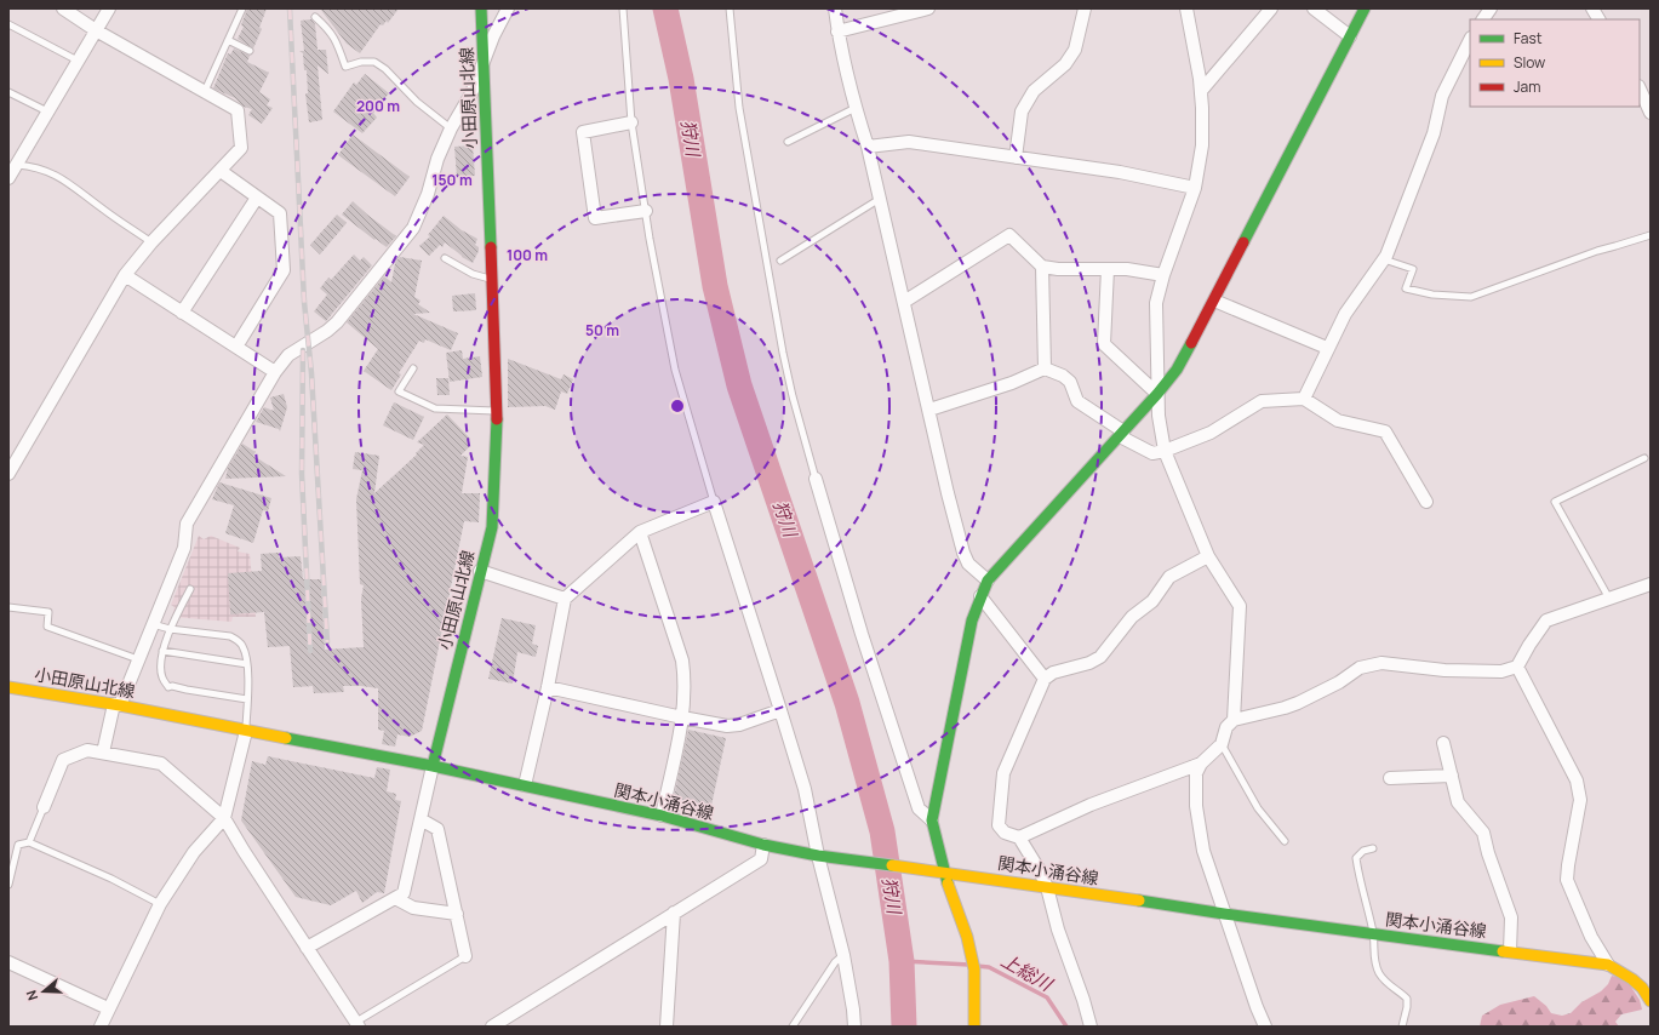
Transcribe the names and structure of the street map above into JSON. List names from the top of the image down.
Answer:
{
  "streets": {
    "main road": ["小田原山北線", "関本小涌谷線"]
  },
  "crossings": [
    ["小田原山北線", "関本小涌谷線"]
  ],
  "water": ["狩川", "上総川"],
  "legend": ["Fast", "Slow", "Jam"],
  "north": "left",
  "rings": [
    "200 m",
    "150 m",
    "100 m",
    "50 m"
  ]
}
